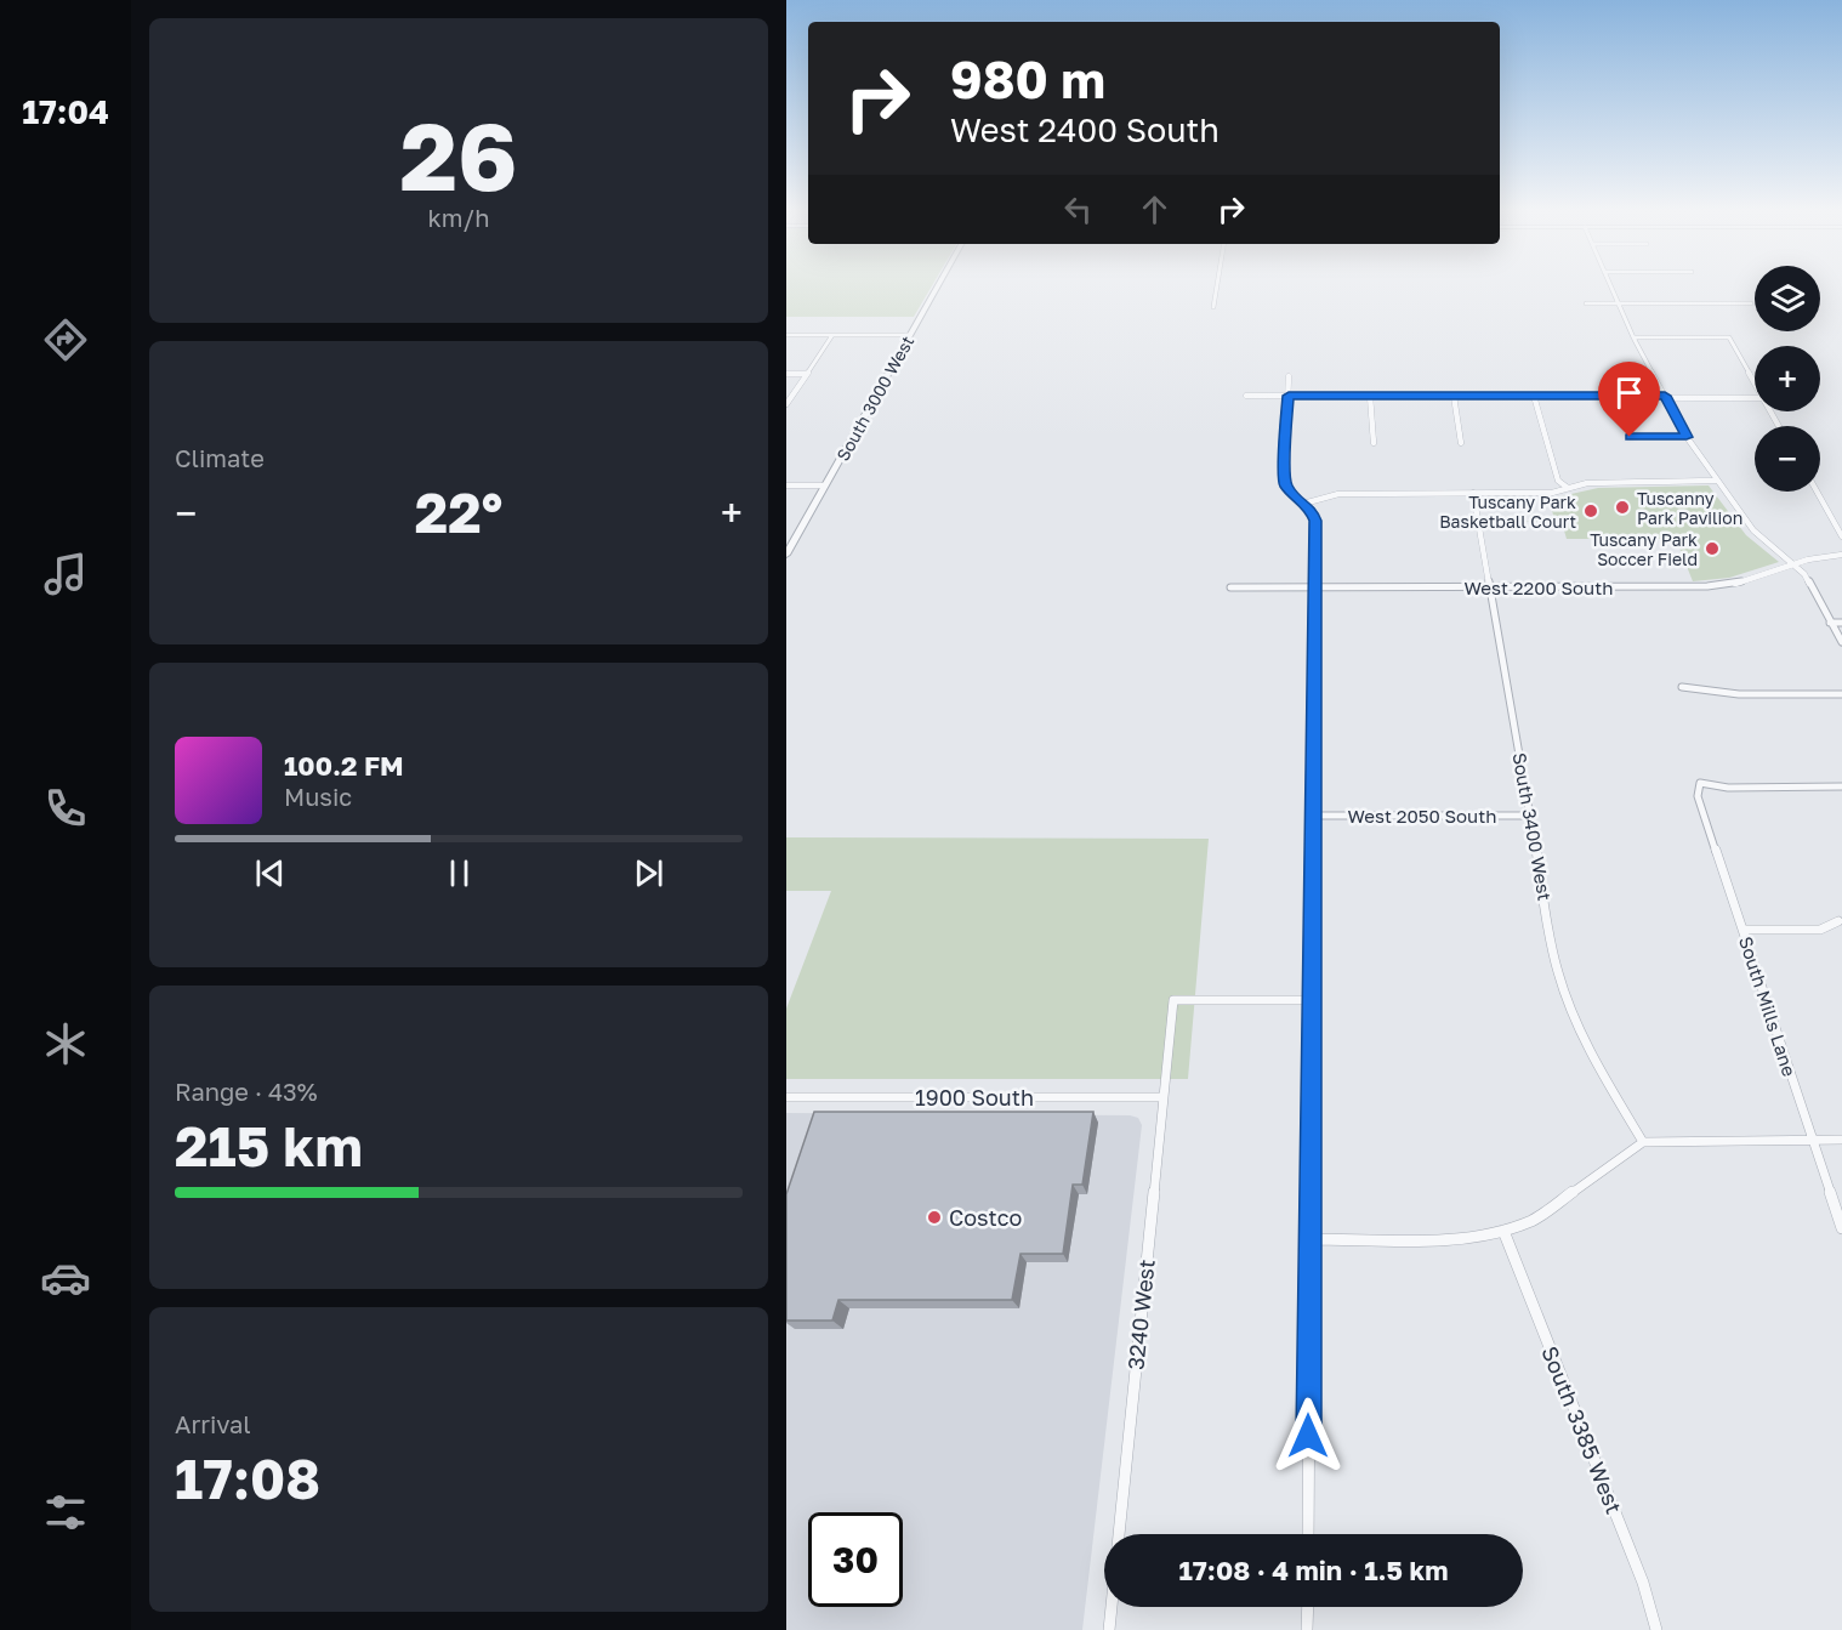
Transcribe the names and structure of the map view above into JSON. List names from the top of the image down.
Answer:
{
  "streets": {
    "street": [
      "South 3000 West",
      "West 2200 South",
      "West 2050 South",
      "South 3400 West",
      "South Mills Lane",
      "1900 South",
      "3240 West",
      "South 3385 West"
    ]
  },
  "crossings": [
    ["West 2200 South", "South 3400 West"],
    ["West 2050 South", "South 3400 West"],
    ["1900 South", "3240 West"]
  ],
  "places": [
    "Tuscanny Park Pavilion",
    "Tuscany Park Basketball Court",
    "Tuscany Park Soccer Field",
    "Costco"
  ],
  "page": {
    "tabs": "17:04",
    "tile": [
      ["26", "km/h"],
      "Climate",
      ["Range · 43%", "215 km"],
      ["Arrival", "17:08"]
    ],
    "turn": ["980 m", "West 2400 South"],
    "map_buttons": ["+", "−"],
    "heat": ["−", "22°", "+"],
    "song": ["100.2 FM", "Music"],
    "limit": "30",
    "trip": "17:08 · 4 min · 1.5 km"
  }
}
